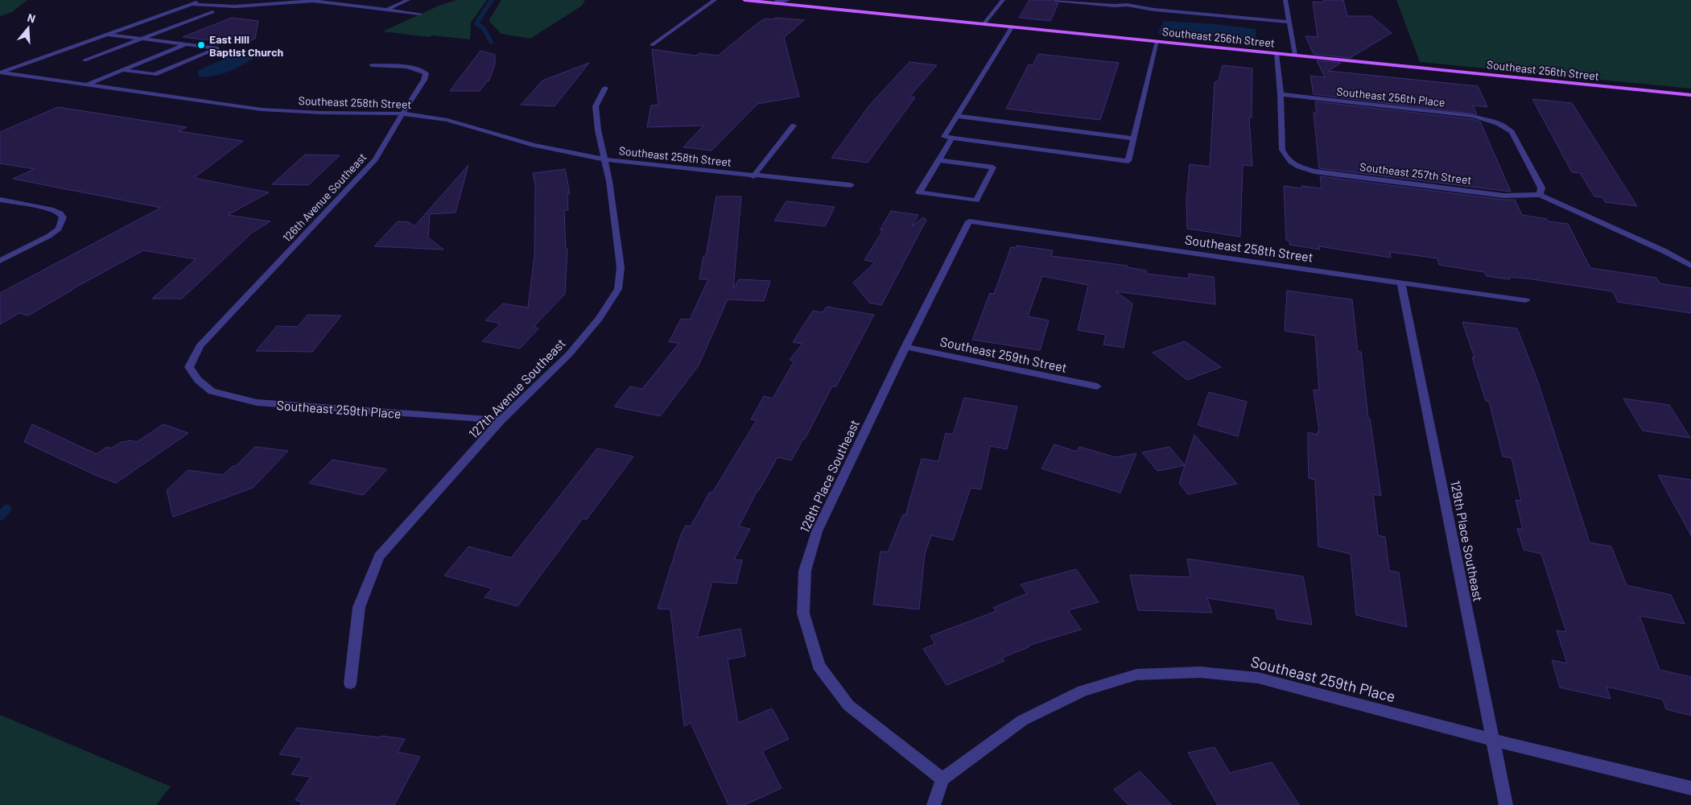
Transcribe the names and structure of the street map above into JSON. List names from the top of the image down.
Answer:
{
  "streets": {
    "main road": ["Southeast 256th Street"],
    "street": [
      "Southeast 256th Place",
      "Southeast 258th Street",
      "Southeast 257th Street",
      "126th Avenue Southeast",
      "Southeast 259th Street",
      "127th Avenue Southeast",
      "Southeast 259th Place",
      "128th Place Southeast",
      "129th Place Southeast"
    ]
  },
  "crossings": [
    ["Southeast 256th Place", "Southeast 257th Street"],
    ["Southeast 258th Street", "126th Avenue Southeast"],
    ["Southeast 258th Street", "127th Avenue Southeast"],
    ["Southeast 258th Street", "128th Place Southeast"],
    ["Southeast 258th Street", "129th Place Southeast"],
    ["126th Avenue Southeast", "Southeast 259th Place"],
    ["Southeast 259th Street", "128th Place Southeast"],
    ["127th Avenue Southeast", "Southeast 259th Place"],
    ["Southeast 259th Place", "128th Place Southeast"],
    ["Southeast 259th Place", "129th Place Southeast"]
  ],
  "places": ["East Hill Baptist Church"],
  "north": "top"
}
